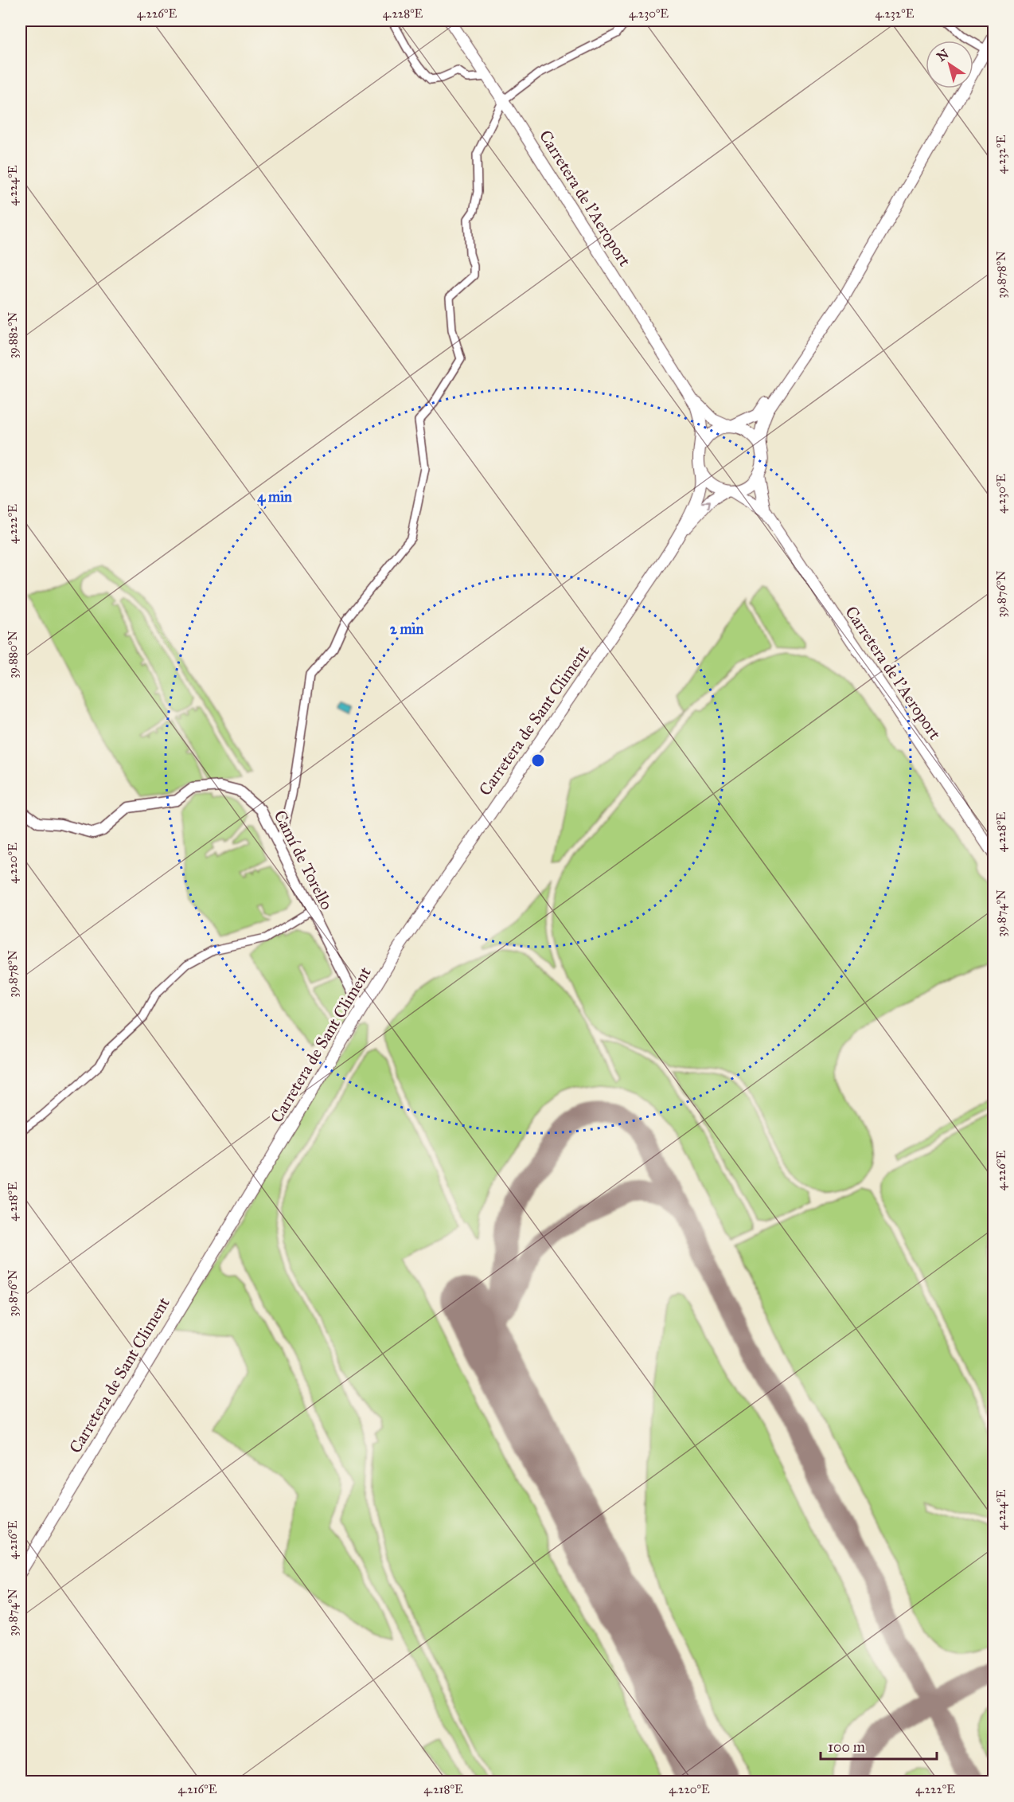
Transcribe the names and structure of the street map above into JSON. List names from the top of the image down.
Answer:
{
  "streets": {
    "main road": ["Carretera de l'Aeroport", "Carretera de Sant Climent"],
    "street": ["Camí de Torello"]
  },
  "crossings": [
    ["Carretera de Sant Climent", "Camí de Torello"]
  ],
  "scale_bar": "100 m",
  "north": "top left",
  "coordinates": [
    "4.226°E",
    "4.228°E",
    "4.230°E",
    "4.232°E",
    "4.224°E",
    "39.878°N",
    "39.882°N",
    "4.222°E",
    "39.876°N",
    "39.880°N",
    "4.220°E",
    "39.874°N",
    "4.218°E",
    "4.216°E"
  ],
  "rings": ["4 min", "2 min"]
}
